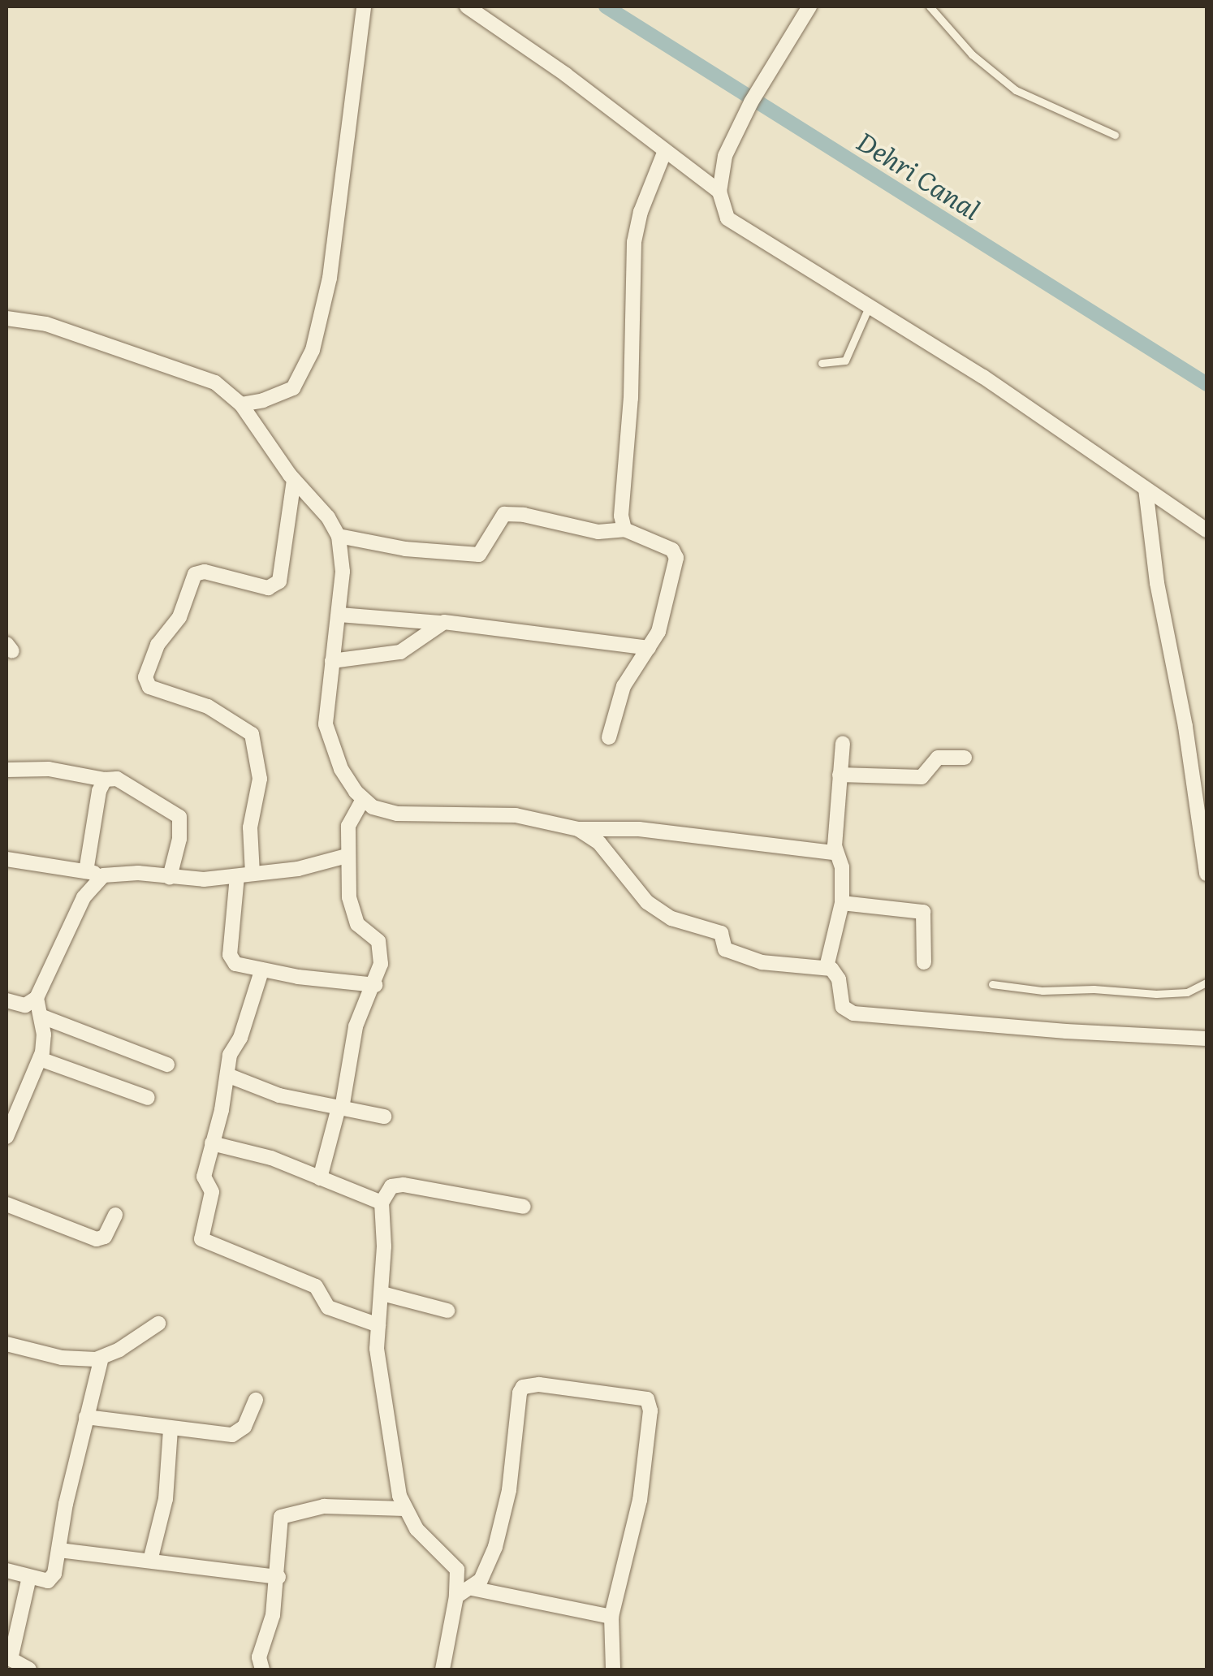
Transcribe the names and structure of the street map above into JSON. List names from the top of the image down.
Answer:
{
  "water": ["Dehri Canal"]
}
